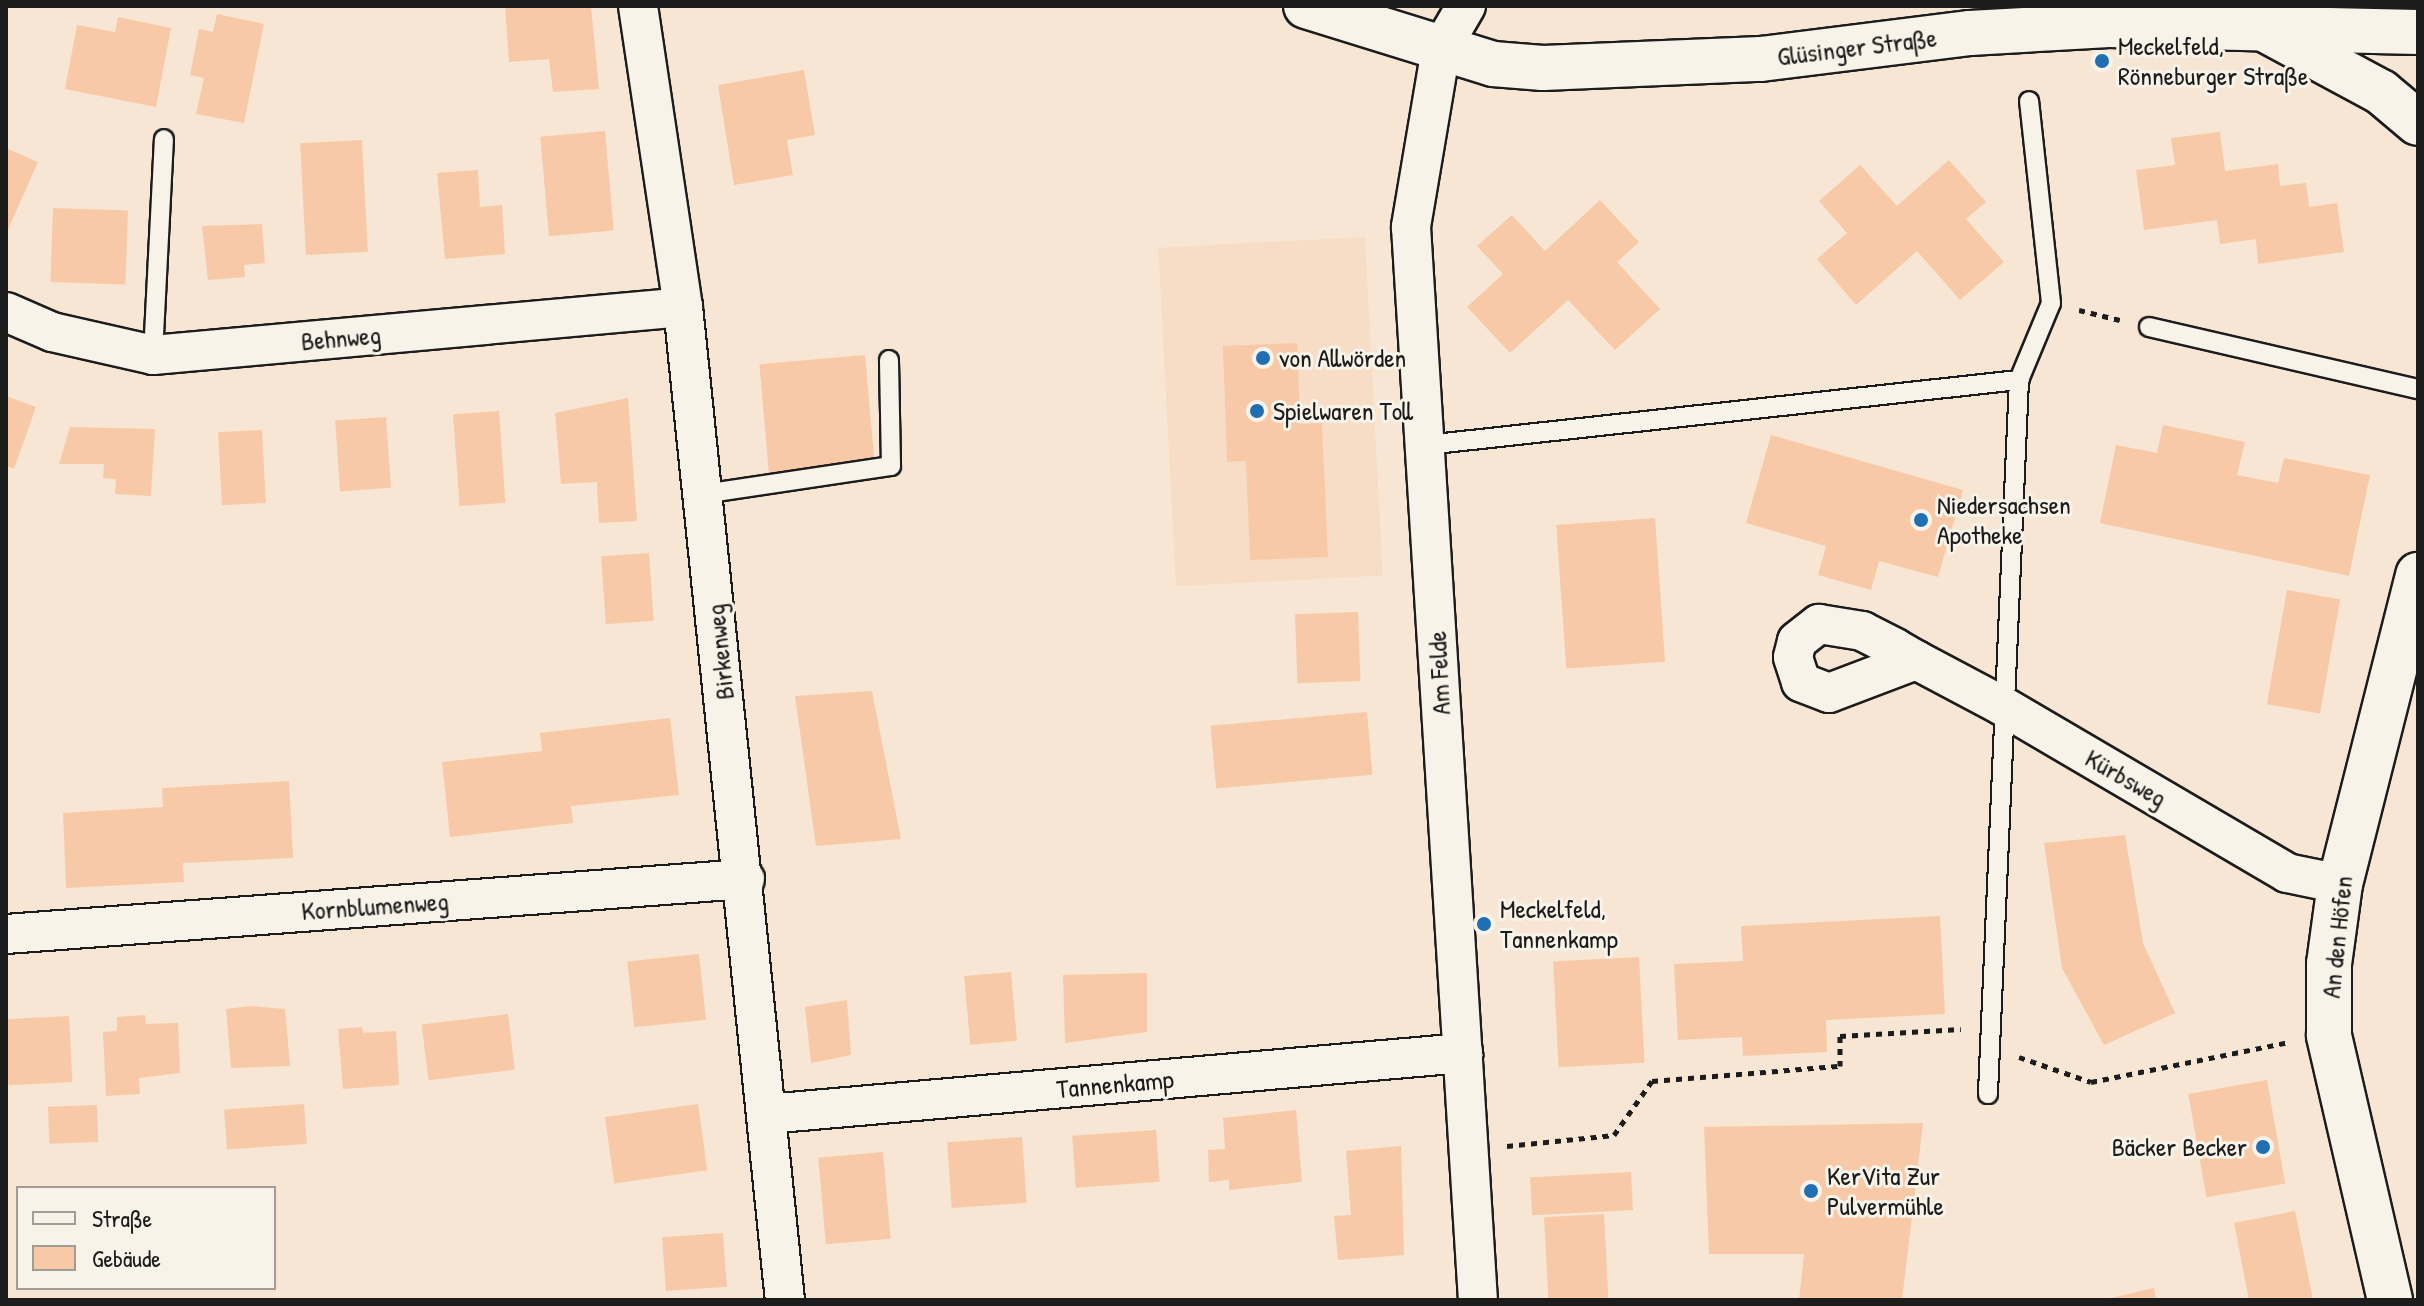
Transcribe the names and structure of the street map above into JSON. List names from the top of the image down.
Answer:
{
  "streets": {
    "main road": ["Glüsinger Straße", "An den Höfen"],
    "street": [
      "Behnweg",
      "Birkenweg",
      "Am Felde",
      "Kürbsweg",
      "Kornblumenweg",
      "Tannenkamp"
    ]
  },
  "crossings": [
    ["Glüsinger Straße", "Am Felde"],
    ["Behnweg", "Birkenweg"],
    ["Birkenweg", "Kornblumenweg"],
    ["Birkenweg", "Tannenkamp"],
    ["Am Felde", "Tannenkamp"],
    ["Kürbsweg", "An den Höfen"]
  ],
  "places": [
    "Meckelfeld, Rönneburger Straße",
    "von Allwörden",
    "Spielwaren Toll",
    "Niedersachsen Apotheke",
    "Meckelfeld, Tannenkamp",
    "Bäcker Becker",
    "KerVita Zur Pulvermühle"
  ],
  "legend": ["Straße", "Gebäude"]
}
